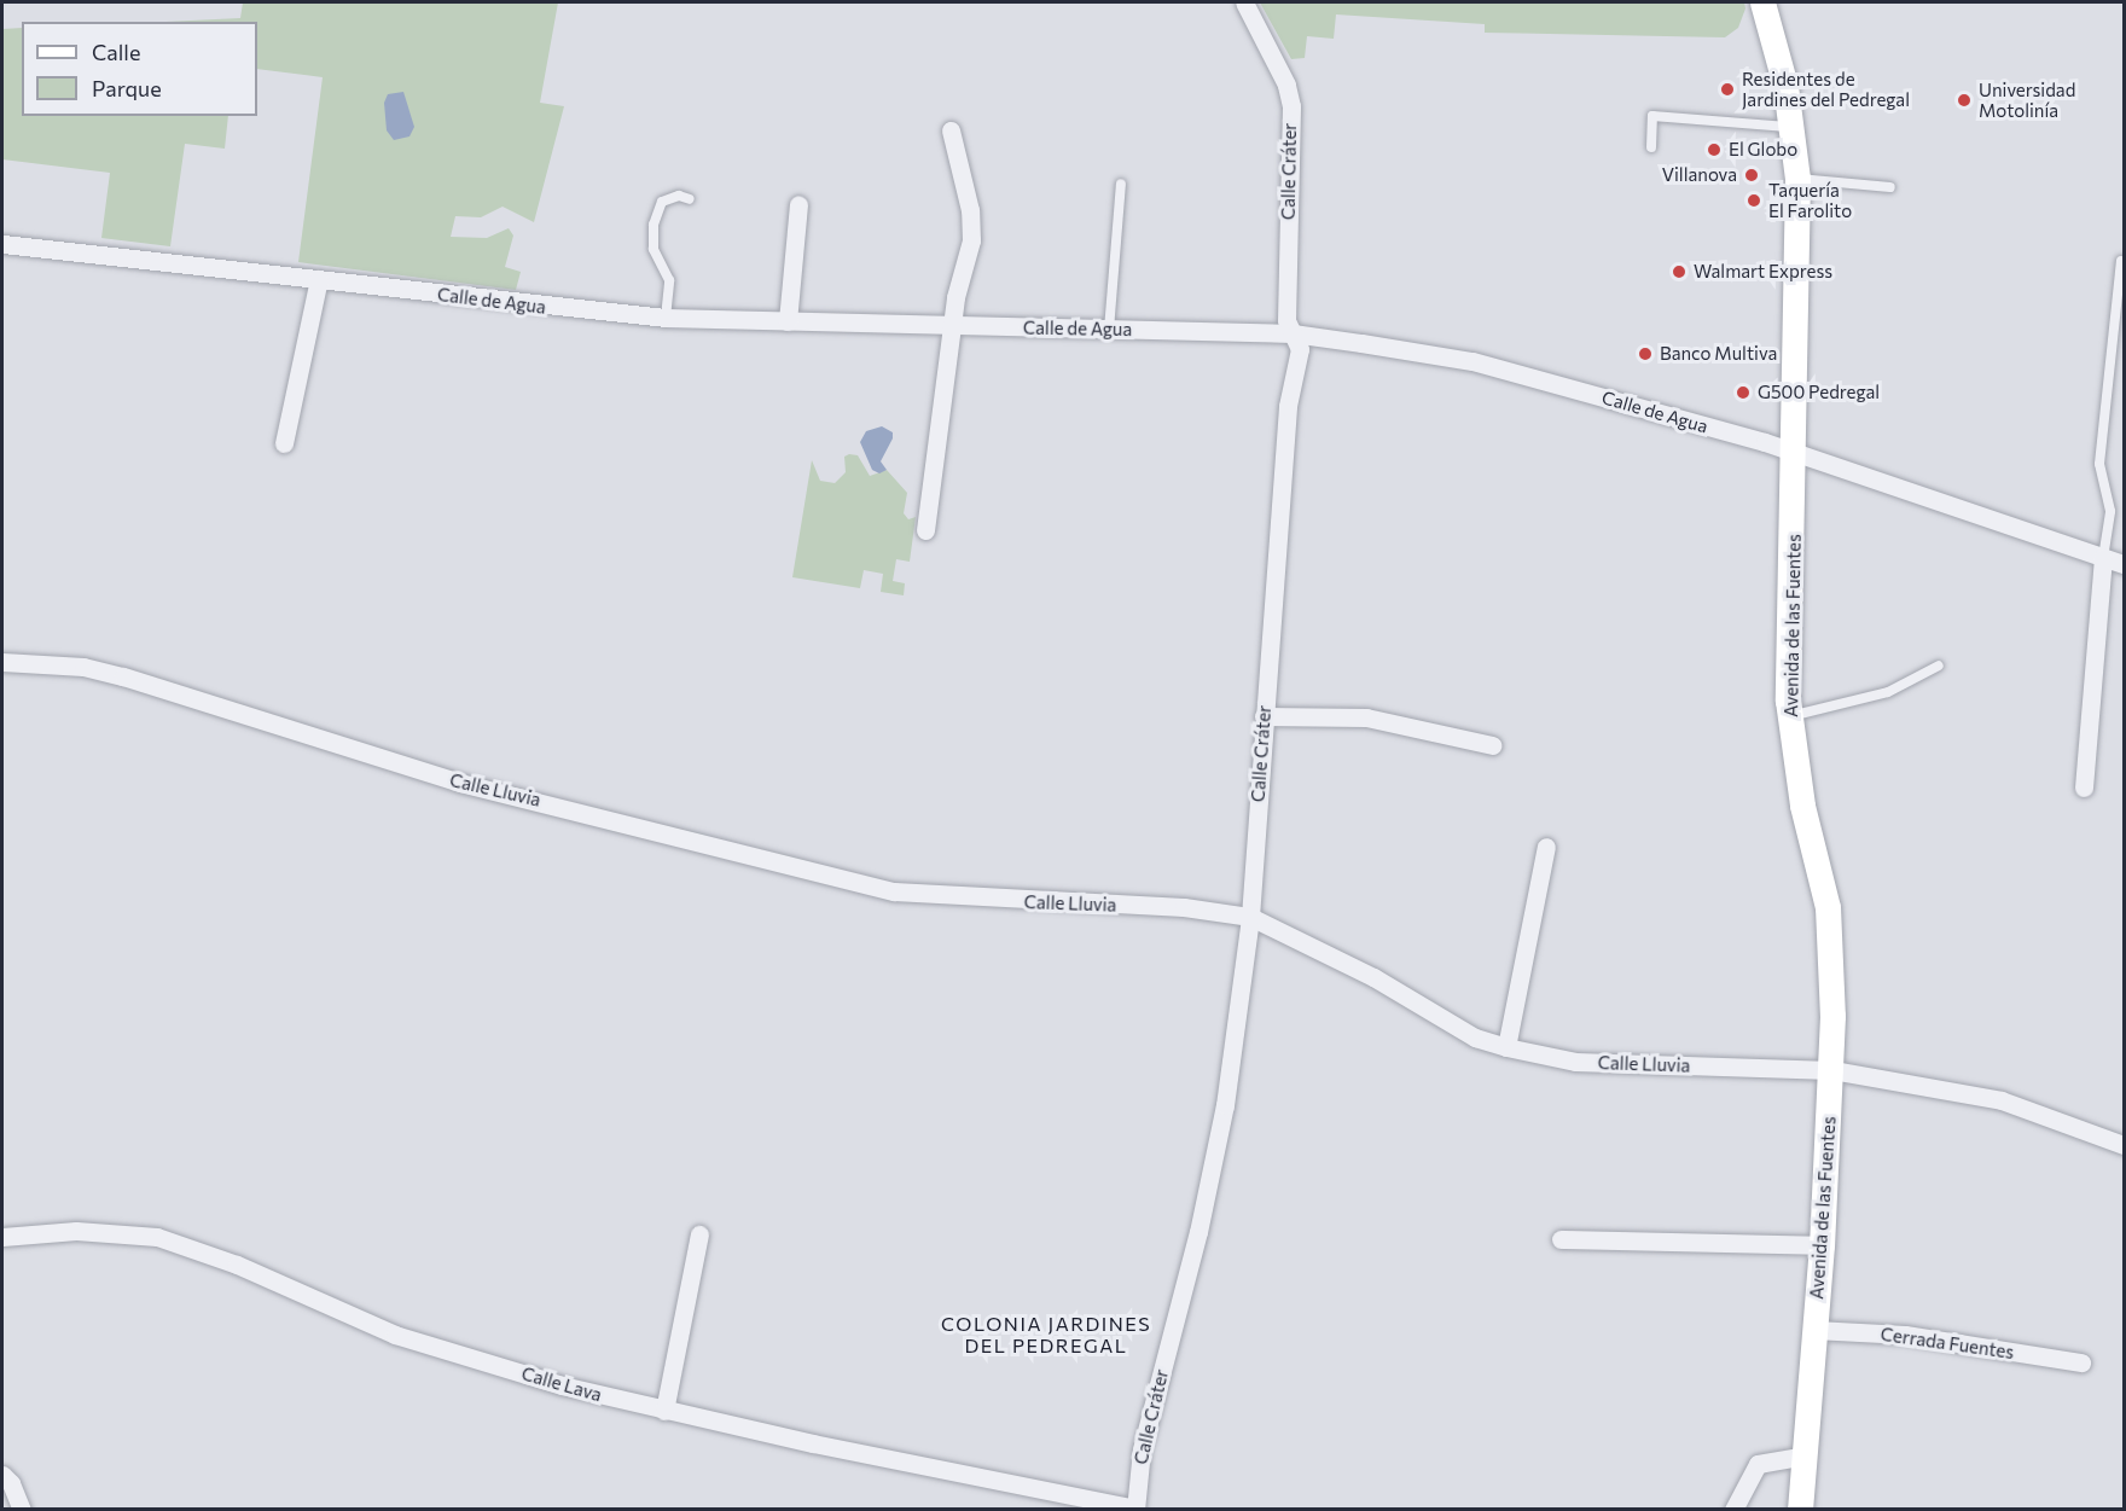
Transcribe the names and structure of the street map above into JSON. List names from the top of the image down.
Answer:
{
  "streets": {
    "street": [
      "Calle Cráter",
      "Calle de Agua",
      "Avenida de las Fuentes",
      "Calle Lluvia",
      "Cerrada Fuentes",
      "Calle Lava"
    ]
  },
  "crossings": [
    ["Calle Cráter", "Calle de Agua"],
    ["Calle Cráter", "Calle Lluvia"],
    ["Calle Cráter", "Calle Lava"],
    ["Calle de Agua", "Avenida de las Fuentes"],
    ["Avenida de las Fuentes", "Calle Lluvia"],
    ["Avenida de las Fuentes", "Cerrada Fuentes"]
  ],
  "districts": ["COLONIA JARDINES DEL PEDREGAL"],
  "places": [
    "Residentes de Jardines del Pedregal",
    "Universidad Motolinía",
    "El Globo",
    "Villanova",
    "Taquería El Farolito",
    "Walmart Express",
    "Banco Multiva",
    "G500 Pedregal"
  ],
  "legend": ["Calle", "Parque"]
}
